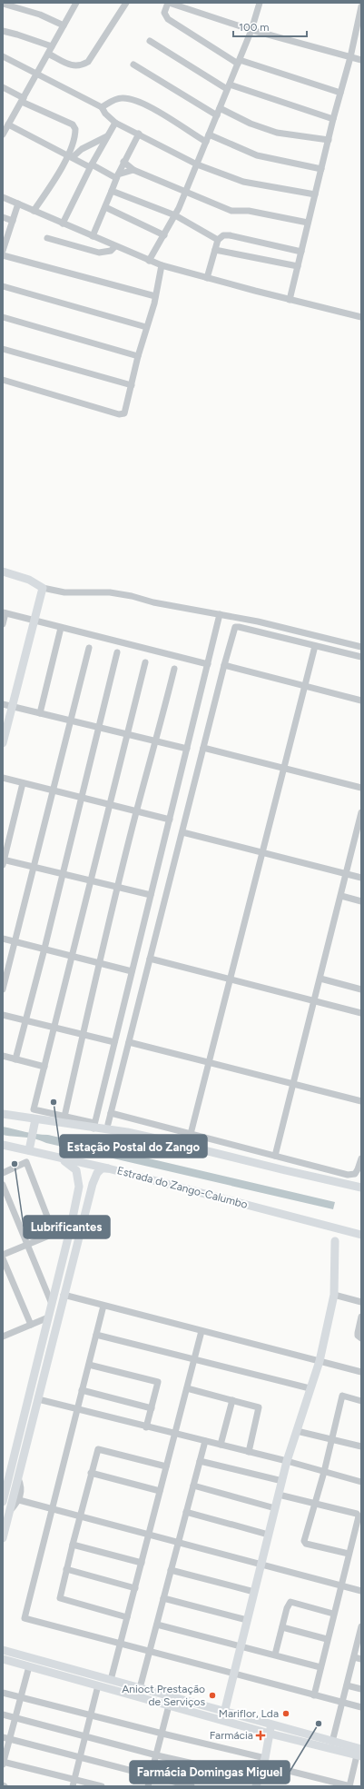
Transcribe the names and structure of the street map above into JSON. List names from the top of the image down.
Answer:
{
  "streets": {
    "street": ["Estrada do Zango-Calumbo"]
  },
  "places": {
    "other": [
      "Estação Postal do Zango",
      "Lubrificantes",
      "Anioct Prestação de Serviços",
      "Mariflor, Lda",
      "Farmácia Domingas Miguel"
    ],
    "health": ["Farmácia"]
  },
  "scale_bar": "100 m"
}
